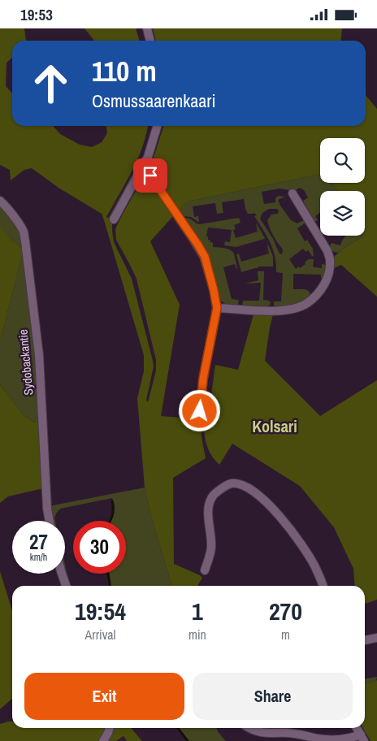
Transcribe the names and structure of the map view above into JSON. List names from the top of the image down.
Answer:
{
  "streets": {
    "street": ["Sydobackantie"]
  },
  "districts": ["Kolsari"],
  "page": {
    "status": "19:53",
    "turn": ["110 m", "Osmussaarenkaari"],
    "speed": "27 km/h",
    "limit": "30",
    "eta": [
      "19:54",
      "Arrival",
      "1",
      "min",
      "270",
      "m"
    ],
    "buttons": ["Exit", "Share"]
  }
}
